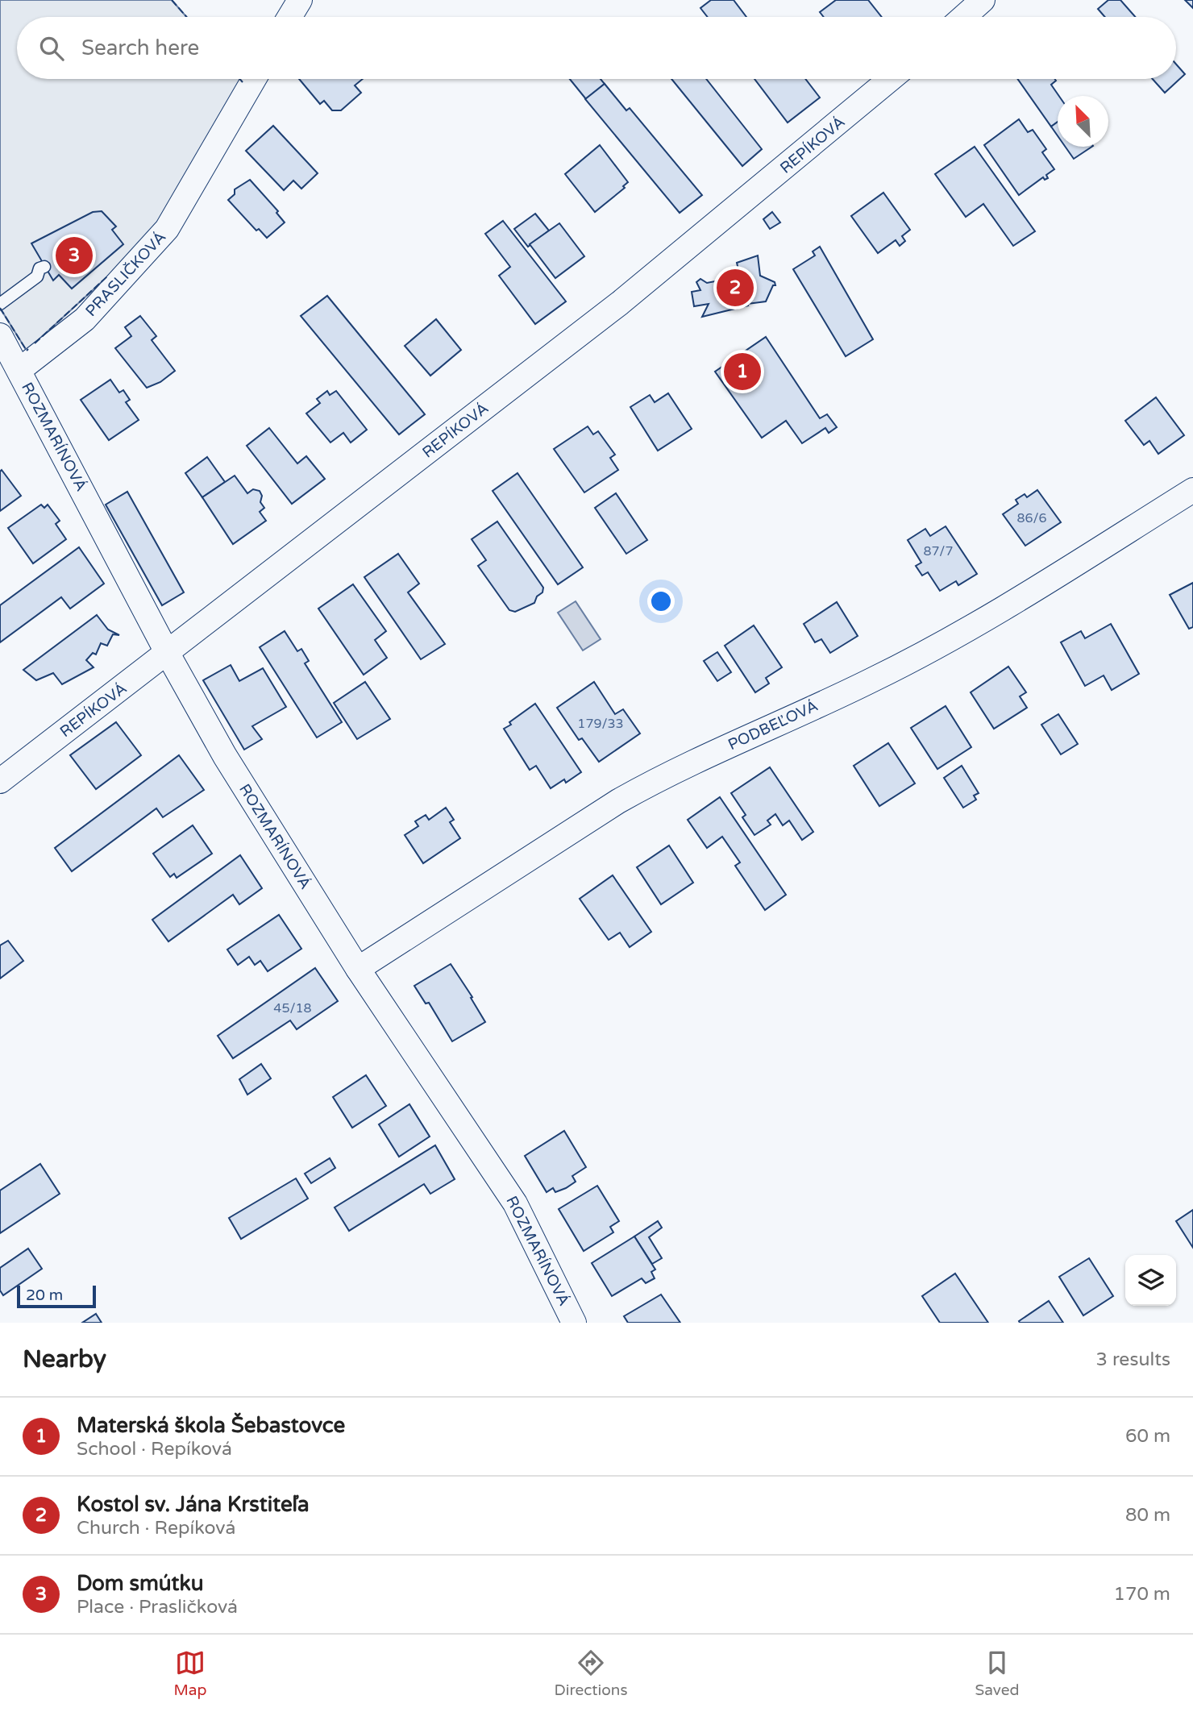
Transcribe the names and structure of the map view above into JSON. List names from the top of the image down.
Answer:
{
  "streets": {
    "street": [
      "REPÍKOVÁ",
      "PRASLIČKOVÁ",
      "ROZMARÍNOVÁ",
      "PODBEĽOVÁ"
    ]
  },
  "crossings": [
    ["REPÍKOVÁ", "ROZMARÍNOVÁ"],
    ["PRASLIČKOVÁ", "ROZMARÍNOVÁ"],
    ["ROZMARÍNOVÁ", "PODBEĽOVÁ"]
  ],
  "house_numbers": [
    "86/6",
    "87/7",
    "179/33",
    "45/18"
  ],
  "scale_bar": "20 m",
  "north": "top left",
  "page": {
    "search": "Search here",
    "pins": ["3", "2", "1"],
    "scale": "20 m",
    "heading": ["Nearby", "3 results"],
    "list": [
      {
        "mark": "1",
        "name": "Materská škola Šebastovce",
        "note": "School · Repíková",
        "value": "60 m"
      },
      {
        "mark": "2",
        "name": "Kostol sv. Jána Krstiteľa",
        "note": "Church · Repíková",
        "value": "80 m"
      },
      {
        "mark": "3",
        "name": "Dom smútku",
        "note": "Place · Prasličková",
        "value": "170 m"
      }
    ],
    "nav": ["Map", "Directions", "Saved"]
  }
}
